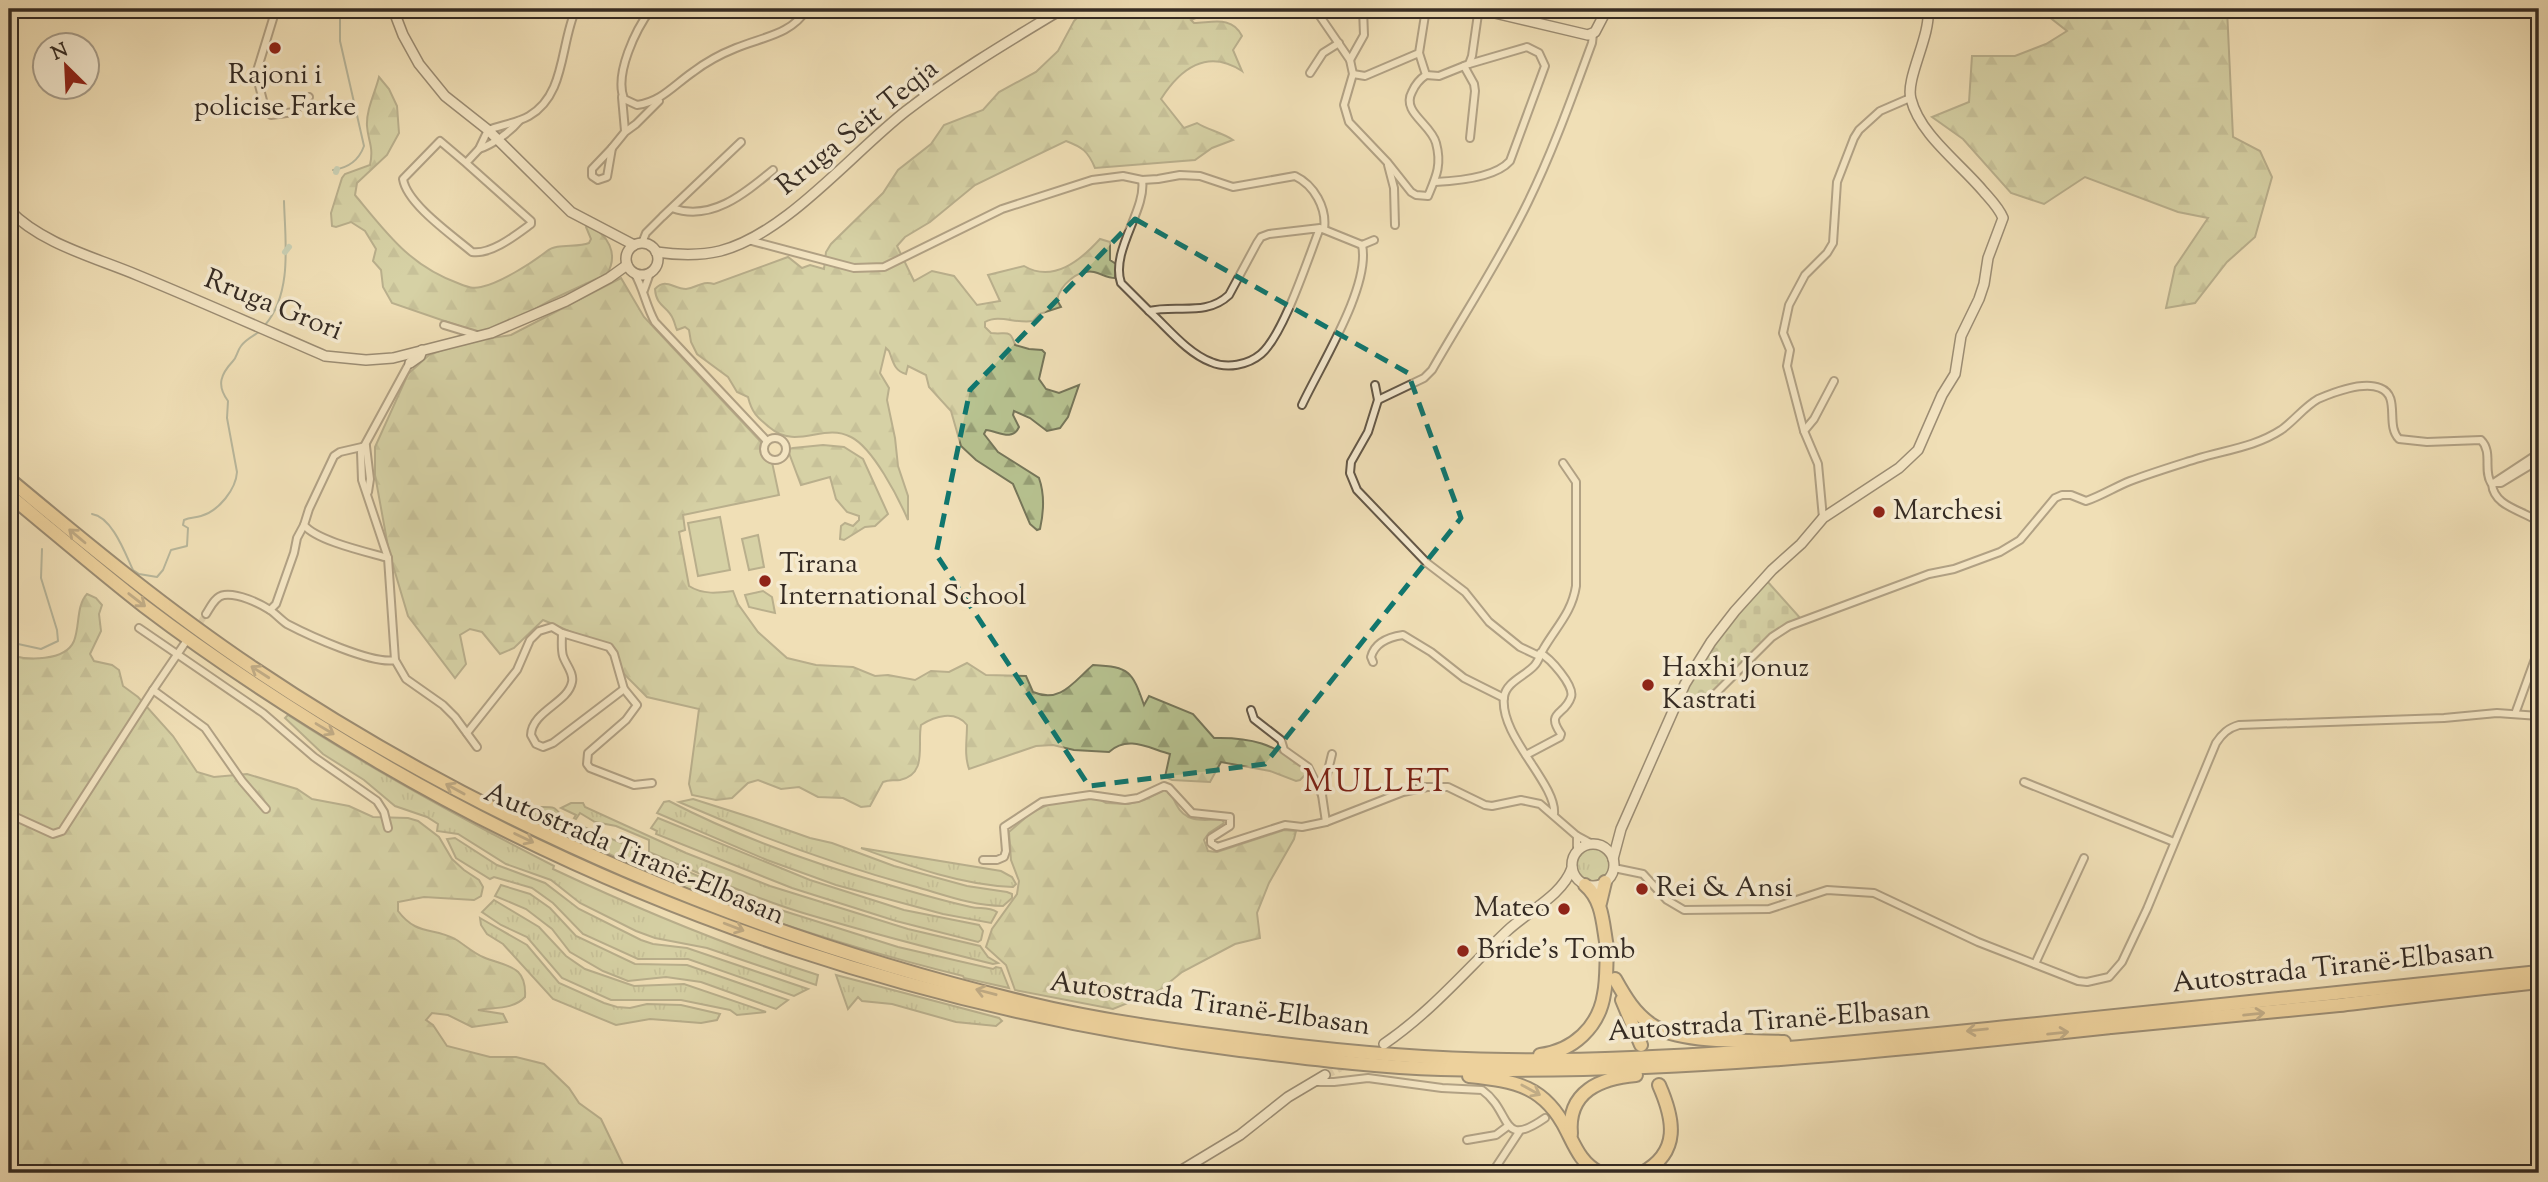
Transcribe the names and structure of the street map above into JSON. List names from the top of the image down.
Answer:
{
  "streets": {
    "highway": ["Autostrada Tiranë-Elbasan"],
    "main road": ["Rruga Seit Teqja", "Rruga Grori"]
  },
  "crossings": [
    ["Rruga Seit Teqja", "Rruga Grori"]
  ],
  "districts": ["MULLET"],
  "places": [
    "Rajoni i policise Farke",
    "Marchesi",
    "Tirana International School",
    "Haxhi Jonuz Kastrati",
    "Rei & Ansi",
    "Mateo",
    "Bride's Tomb"
  ],
  "north": "top left"
}
